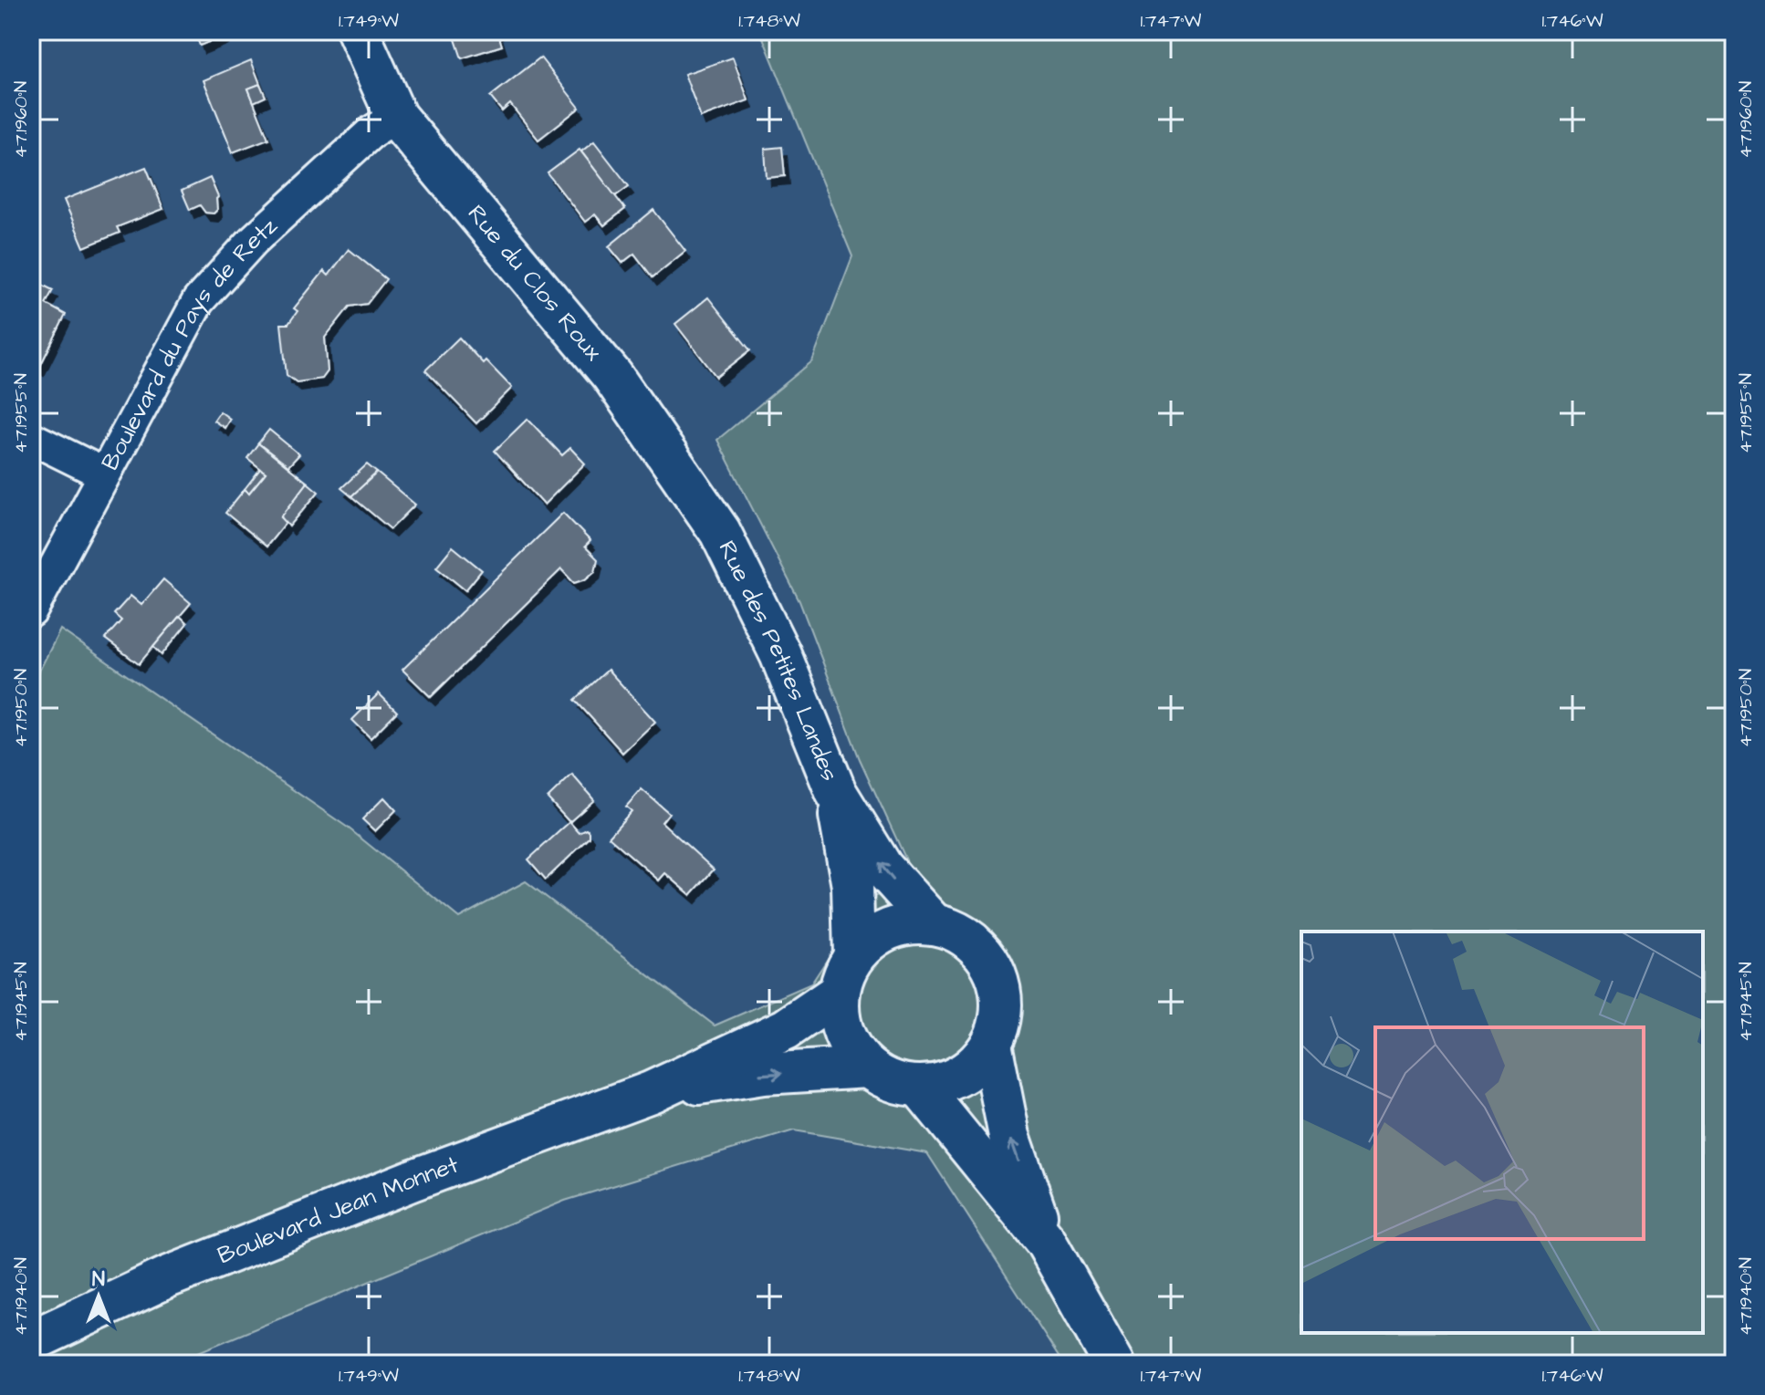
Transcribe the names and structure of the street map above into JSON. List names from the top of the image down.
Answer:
{
  "streets": {
    "main road": ["Rue du Clos Roux", "Rue des Petites Landes", "Boulevard Jean Monnet"],
    "street": ["Boulevard du Pays de Retz"]
  },
  "crossings": [
    ["Rue du Clos Roux", "Boulevard du Pays de Retz"],
    ["Rue du Clos Roux", "Rue des Petites Landes"],
    ["Rue des Petites Landes", "Boulevard Jean Monnet"]
  ],
  "north": "top",
  "coordinates": [
    "1.749°W",
    "1.748°W",
    "1.747°W",
    "1.746°W",
    "47.1960°N",
    "47.1955°N",
    "47.1950°N",
    "47.1945°N",
    "47.1940°N"
  ]
}
